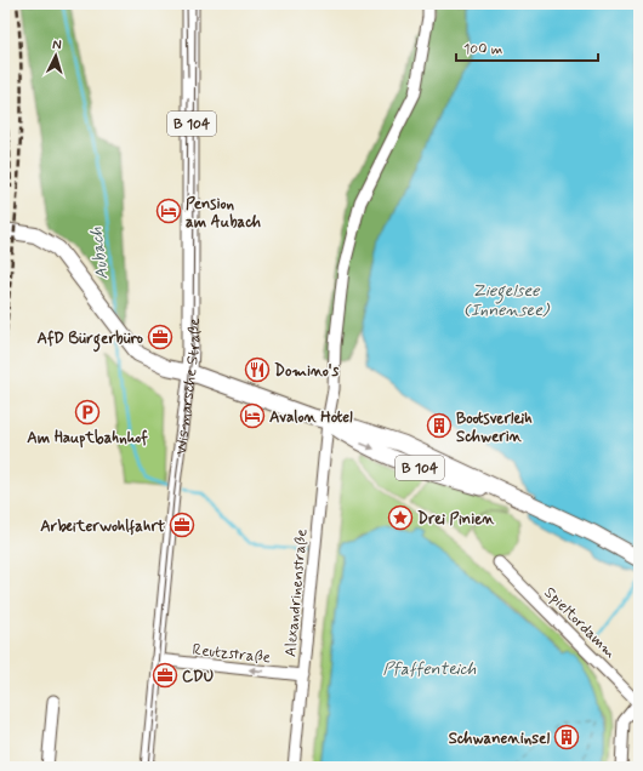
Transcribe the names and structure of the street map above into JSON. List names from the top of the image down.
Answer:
{
  "streets": {
    "main road": ["B 104", "Wismarsche Straße"],
    "street": ["Alexandrinenstraße", "Spieltordamm", "Reutzstraße"]
  },
  "crossings": [
    ["B 104", "Wismarsche Straße"],
    ["B 104", "Alexandrinenstraße"],
    ["Wismarsche Straße", "Reutzstraße"],
    ["Alexandrinenstraße", "Reutzstraße"]
  ],
  "one_way": ["Reutzstraße"],
  "water": ["Aubach", "Ziegelsee (Innensee)", "Pfaffenteich"],
  "places": {
    "hotel": ["Pension am Aubach", "Avalon Hotel"],
    "office": ["AfD Bürgerbüro", "Arbeiterwohlfahrt", "CDU"],
    "restaurant": ["Domino's"],
    "parking": ["Am Hauptbahnhof"],
    "building": ["Bootsverleih Schwerin", "Schwaneninsel"],
    "place": ["Drei Pinien"]
  },
  "scale_bar": "100 m",
  "north": "top"
}
